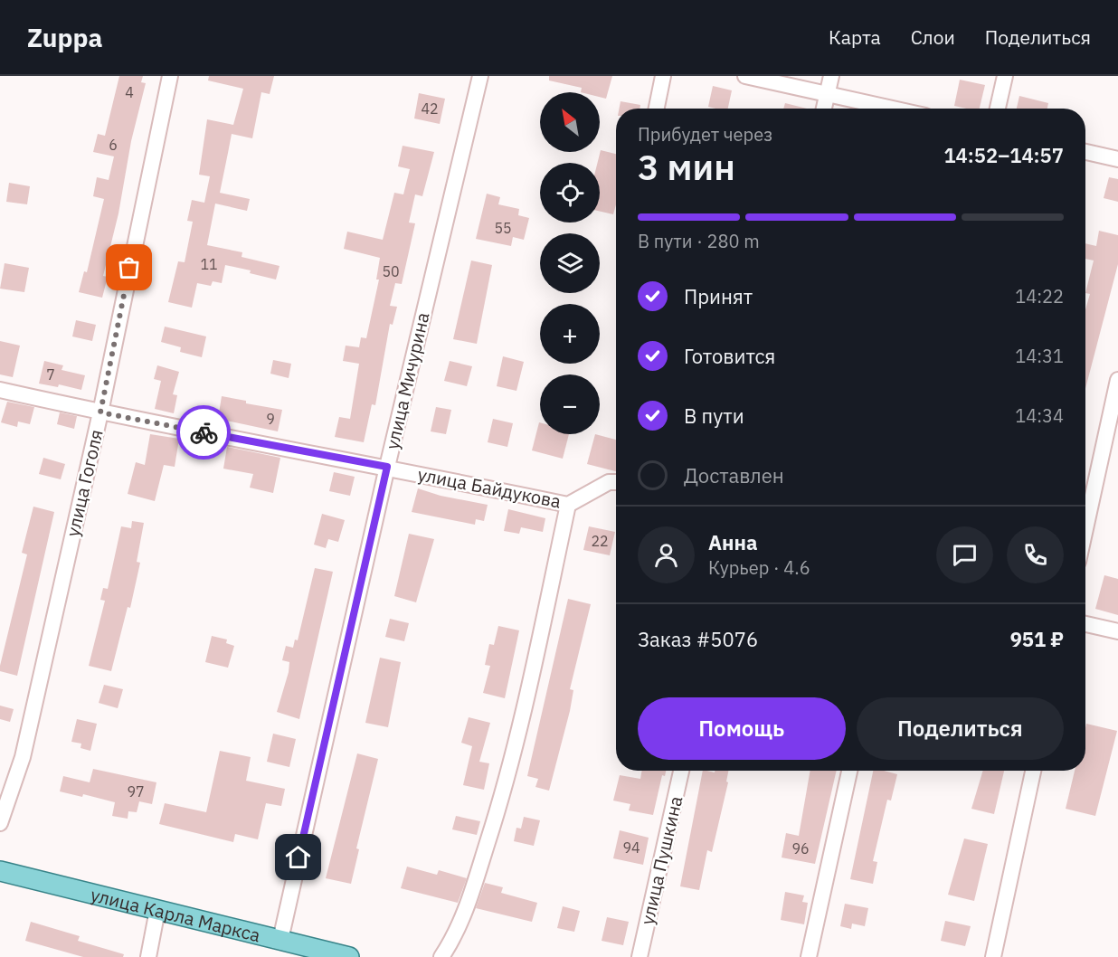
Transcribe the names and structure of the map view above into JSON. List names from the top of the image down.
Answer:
{
  "streets": {
    "main road": ["улица Карла Маркса"],
    "street": [
      "улица Мичурина",
      "улица Гоголя",
      "улица Байдукова",
      "улица Пушкина"
    ]
  },
  "crossings": [
    ["улица Мичурина", "улица Байдукова"],
    ["улица Мичурина", "улица Карла Маркса"],
    ["улица Гоголя", "улица Байдукова"]
  ],
  "house_numbers": [
    "4",
    "42",
    "6",
    "55",
    "11",
    "50",
    "7",
    "9",
    "22",
    "97",
    "94",
    "96"
  ],
  "north": "top left",
  "page": {
    "header": "Zuppa",
    "nav": ["Карта", "Слои", "Поделиться"],
    "map_buttons": ["+", "−"],
    "heading": ["3 мин", "Прибудет через", "14:52–14:57"],
    "panel": [
      "Анна",
      "Курьер · 4.6",
      "Заказ #5076",
      "951 ₽"
    ],
    "bar": "В пути · 280 m",
    "list": [
      ["Принят", "14:22"],
      ["Готовится", "14:31"],
      ["В пути", "14:34"],
      "Доставлен"
    ],
    "buttons": ["Помощь", "Поделиться"]
  }
}
